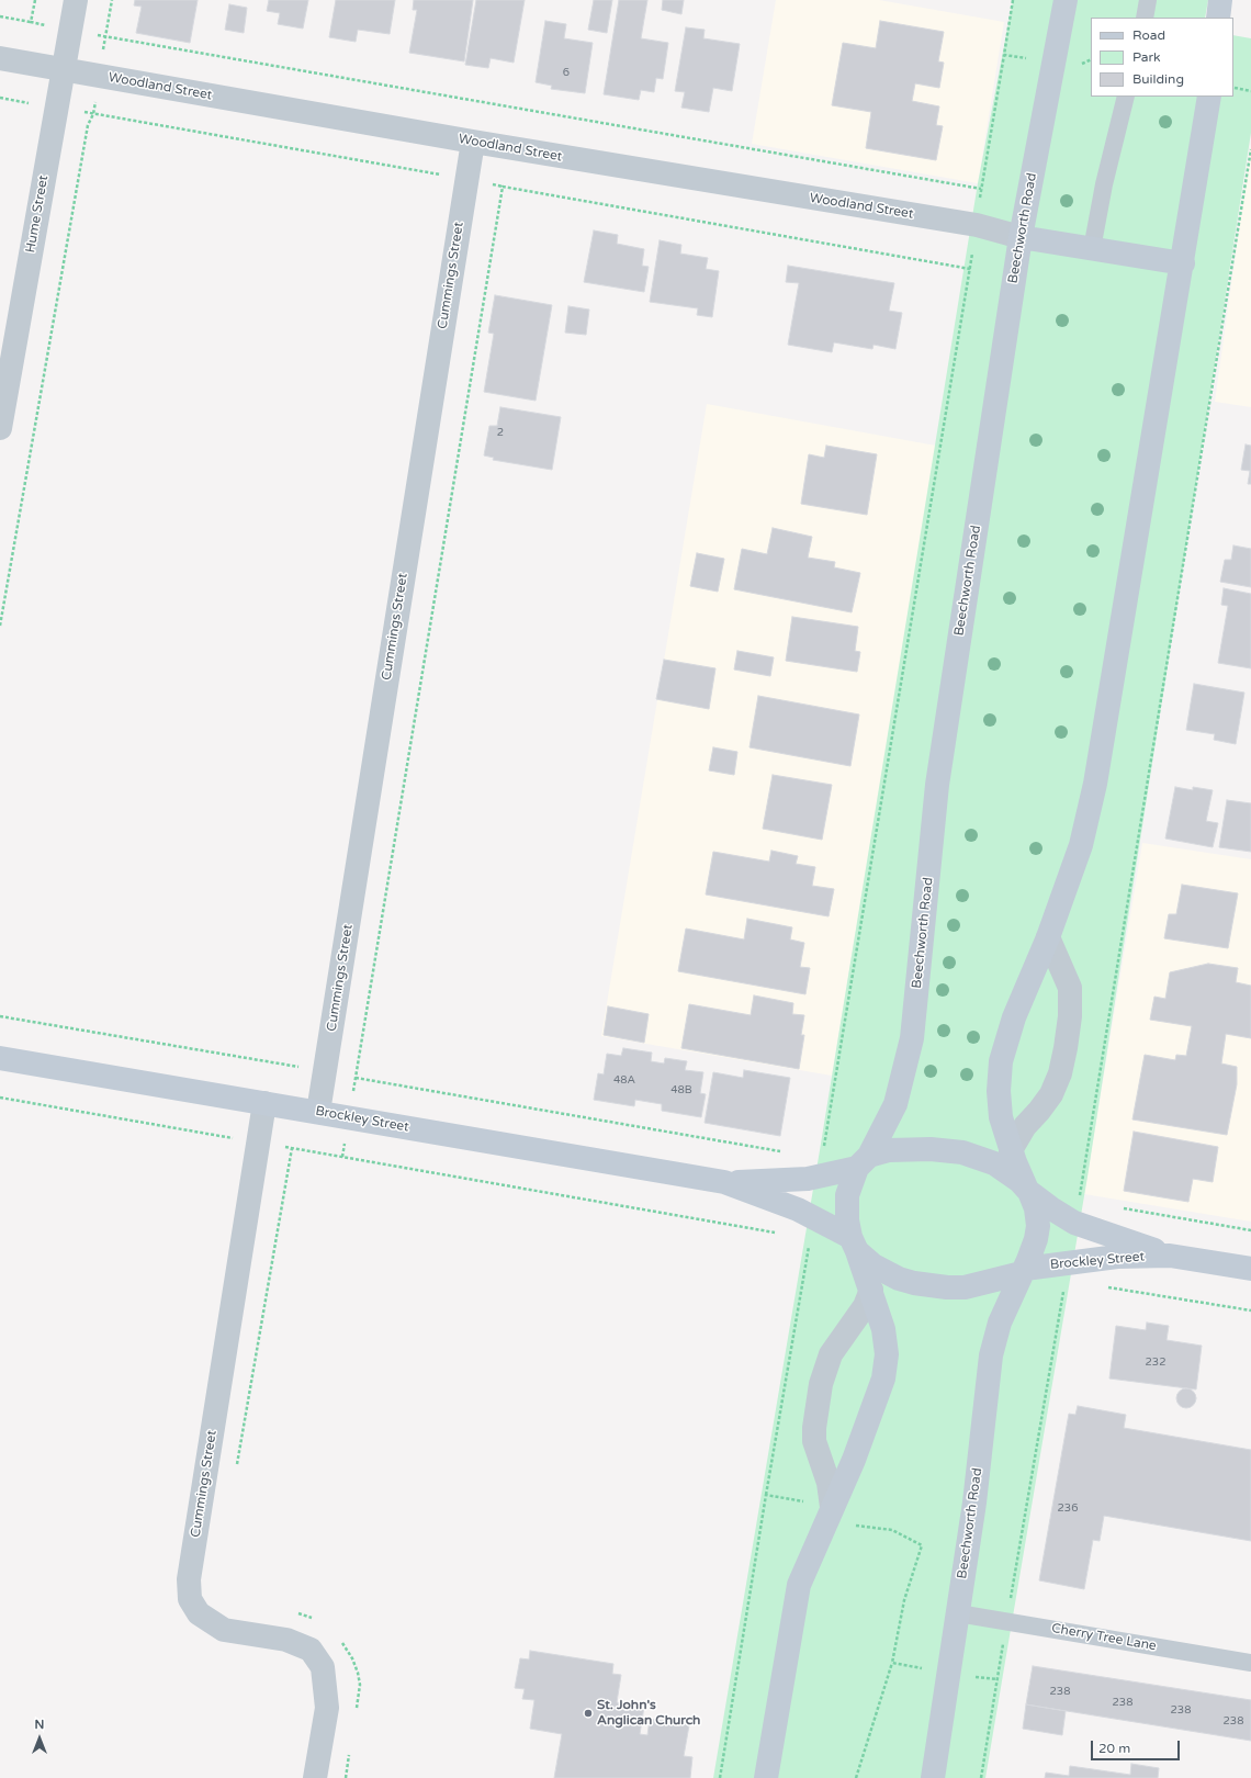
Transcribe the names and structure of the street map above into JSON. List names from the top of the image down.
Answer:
{
  "streets": {
    "main road": ["Beechworth Road", "Brockley Street"],
    "street": ["Woodland Street", "Hume Street", "Cummings Street"],
    "lane": ["Cherry Tree Lane"]
  },
  "crossings": [
    ["Woodland Street", "Hume Street"],
    ["Woodland Street", "Beechworth Road"],
    ["Woodland Street", "Cummings Street"],
    ["Beechworth Road", "Brockley Street"],
    ["Beechworth Road", "Cherry Tree Lane"],
    ["Cummings Street", "Brockley Street"]
  ],
  "places": ["St. John's Anglican Church"],
  "house_numbers": [
    "6",
    "2",
    "48A",
    "48B",
    "232",
    "236",
    "238",
    "238",
    "238",
    "238"
  ],
  "legend": ["Road", "Park", "Building"],
  "scale_bar": "20 m",
  "north": "top"
}
